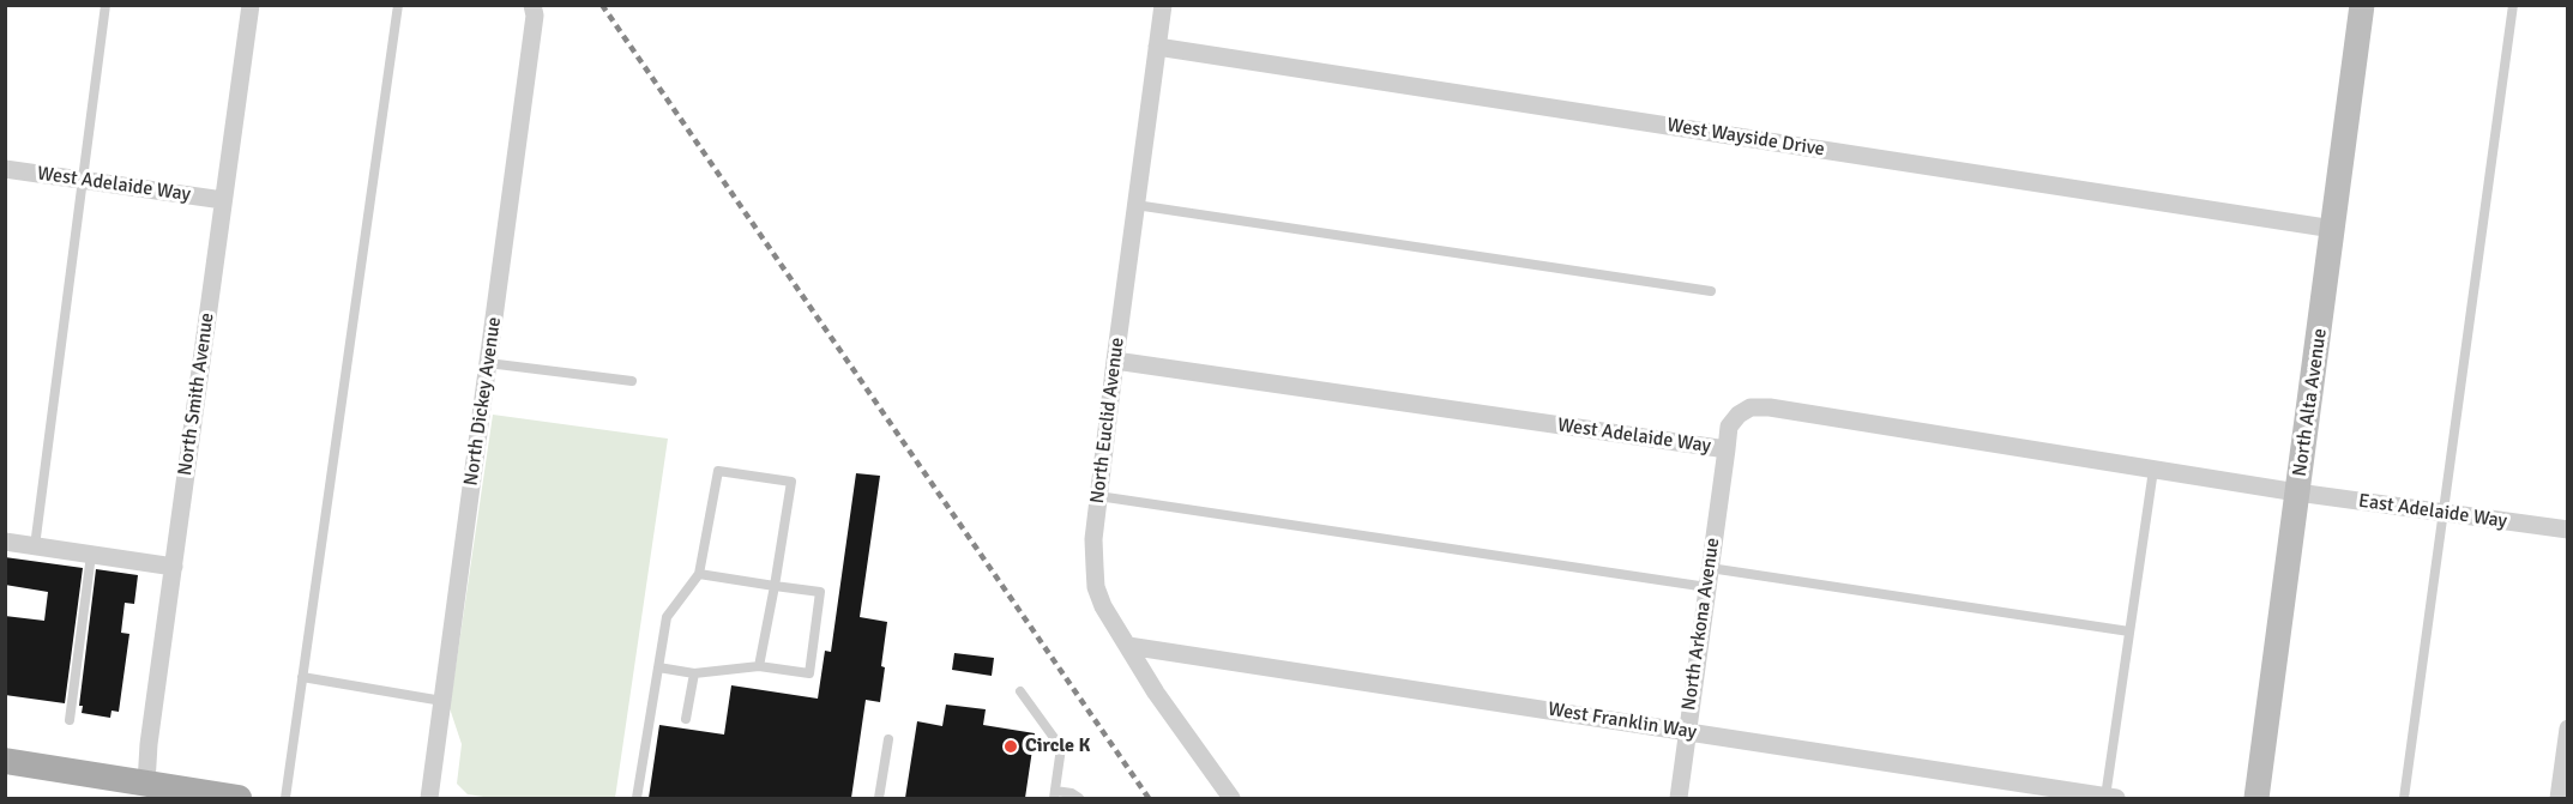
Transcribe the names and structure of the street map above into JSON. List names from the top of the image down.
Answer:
{
  "streets": {
    "main road": ["North Alta Avenue"],
    "street": [
      "West Wayside Drive",
      "West Adelaide Way",
      "North Smith Avenue",
      "North Dickey Avenue",
      "North Euclid Avenue",
      "East Adelaide Way",
      "North Arkona Avenue",
      "West Franklin Way"
    ]
  },
  "crossings": [
    ["West Wayside Drive", "North Alta Avenue"],
    ["West Wayside Drive", "North Euclid Avenue"],
    ["West Adelaide Way", "North Smith Avenue"],
    ["West Adelaide Way", "North Alta Avenue"],
    ["West Adelaide Way", "North Euclid Avenue"],
    ["West Adelaide Way", "East Adelaide Way"],
    ["West Adelaide Way", "North Arkona Avenue"],
    ["North Alta Avenue", "East Adelaide Way"],
    ["North Euclid Avenue", "West Franklin Way"],
    ["North Arkona Avenue", "West Franklin Way"]
  ],
  "places": ["Circle K"]
}
